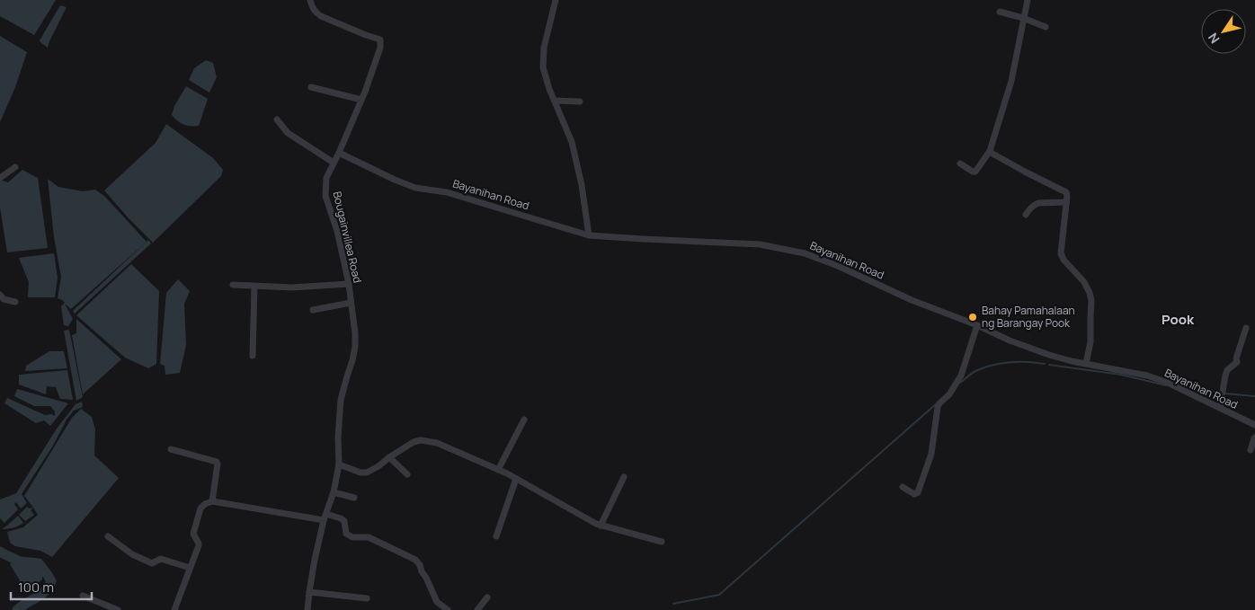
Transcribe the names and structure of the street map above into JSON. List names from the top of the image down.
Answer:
{
  "streets": {
    "street": ["Bayanihan Road", "Bougainvillea Road"]
  },
  "crossings": [
    ["Bayanihan Road", "Bougainvillea Road"]
  ],
  "districts": ["Pook"],
  "places": ["Bahay Pamahalaan ng Barangay Pook"],
  "scale_bar": "100 m",
  "north": "bottom left"
}
